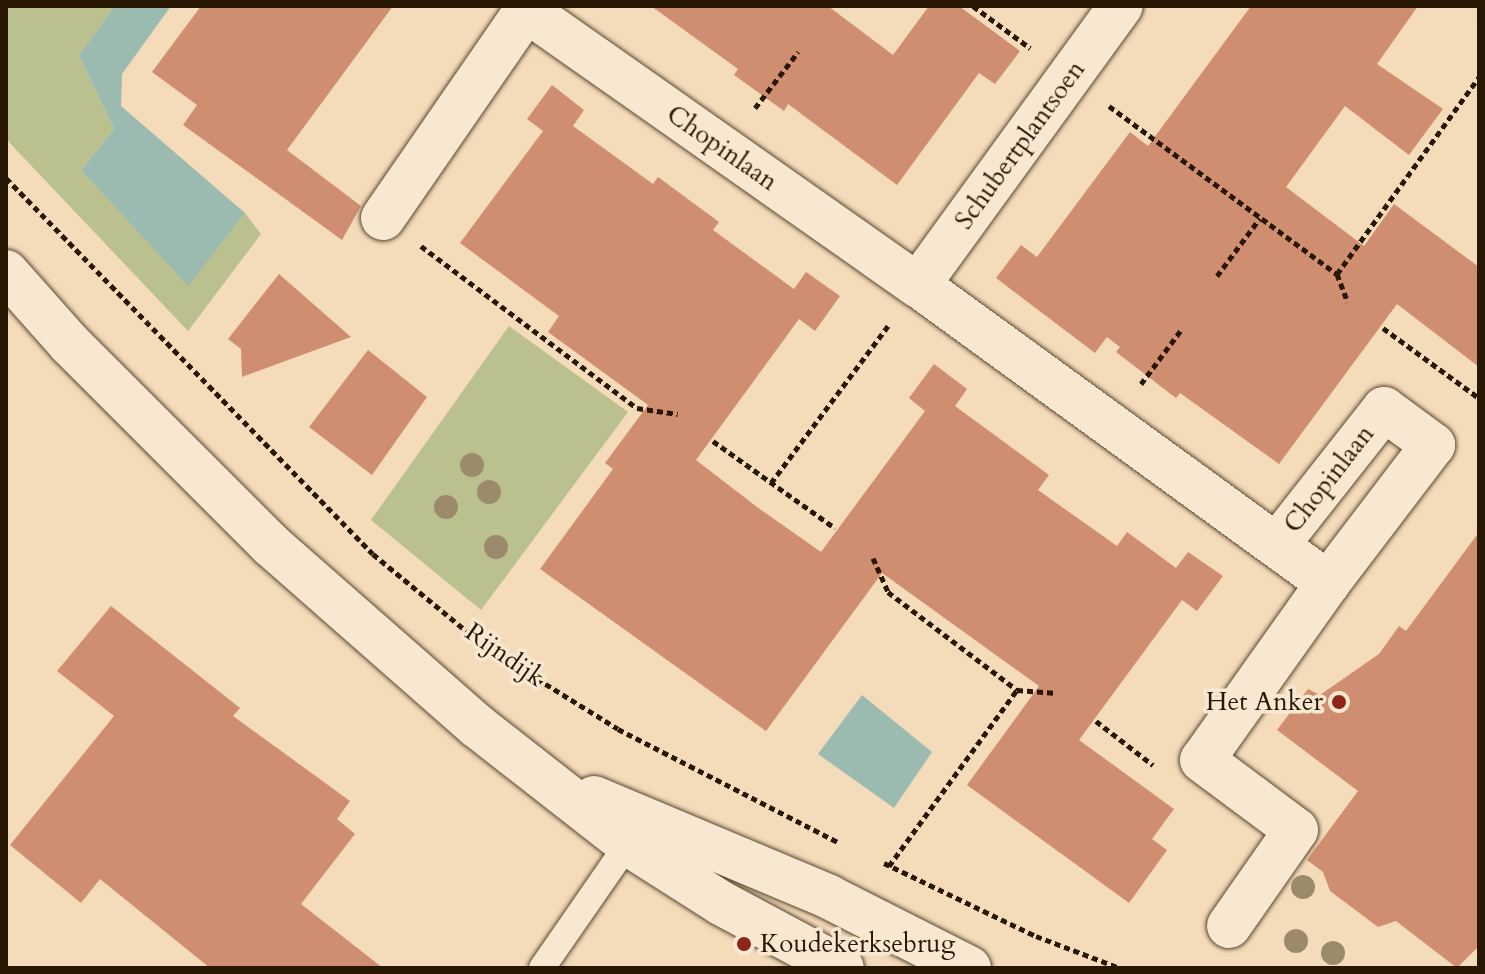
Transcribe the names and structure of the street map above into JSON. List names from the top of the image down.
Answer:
{
  "streets": {
    "street": ["Schubertplantsoen", "Chopinlaan"],
    "path": ["Rijndijk"]
  },
  "crossings": [
    ["Schubertplantsoen", "Chopinlaan"]
  ],
  "places": ["Het Anker", "Koudekerksebrug"]
}
